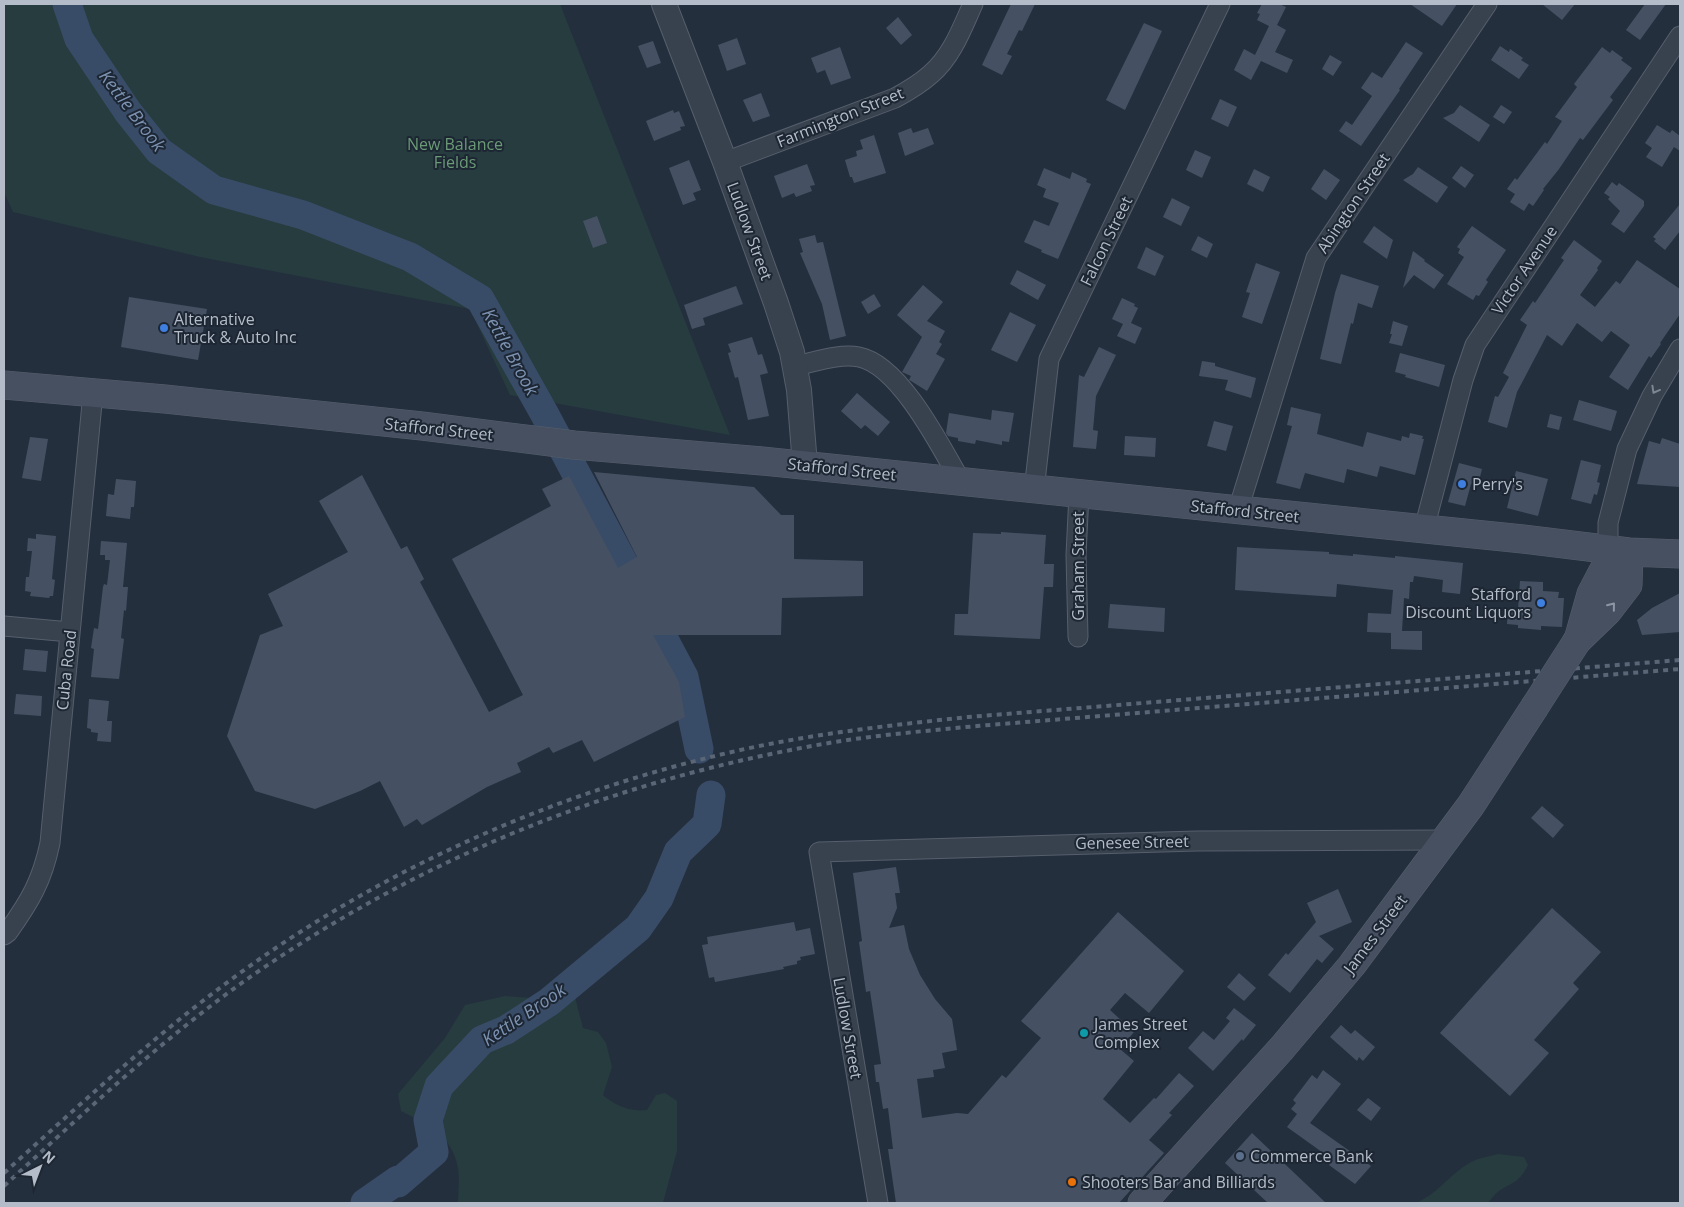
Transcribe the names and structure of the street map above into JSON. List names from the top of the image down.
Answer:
{
  "streets": {
    "main road": ["Stafford Street", "James Street"],
    "street": [
      "Farmington Street",
      "Abington Street",
      "Ludlow Street",
      "Falcon Street",
      "Victor Avenue",
      "Graham Street",
      "Cuba Road",
      "Genesee Street"
    ]
  },
  "crossings": [
    ["Farmington Street", "Ludlow Street"],
    ["Abington Street", "Stafford Street"],
    ["Ludlow Street", "Stafford Street"],
    ["Ludlow Street", "Genesee Street"],
    ["Falcon Street", "Stafford Street"],
    ["Victor Avenue", "Stafford Street"],
    ["Stafford Street", "Graham Street"],
    ["Stafford Street", "Cuba Road"],
    ["Stafford Street", "James Street"],
    ["Genesee Street", "James Street"]
  ],
  "water": ["Kettle Brook"],
  "parks": ["New Balance Fields"],
  "places": [
    "Alternative Truck & Auto Inc",
    "Perry's",
    "Stafford Discount Liquors",
    "James Street Complex",
    "Commerce Bank",
    "Shooters Bar and Billiards"
  ],
  "north": "top right"
}
